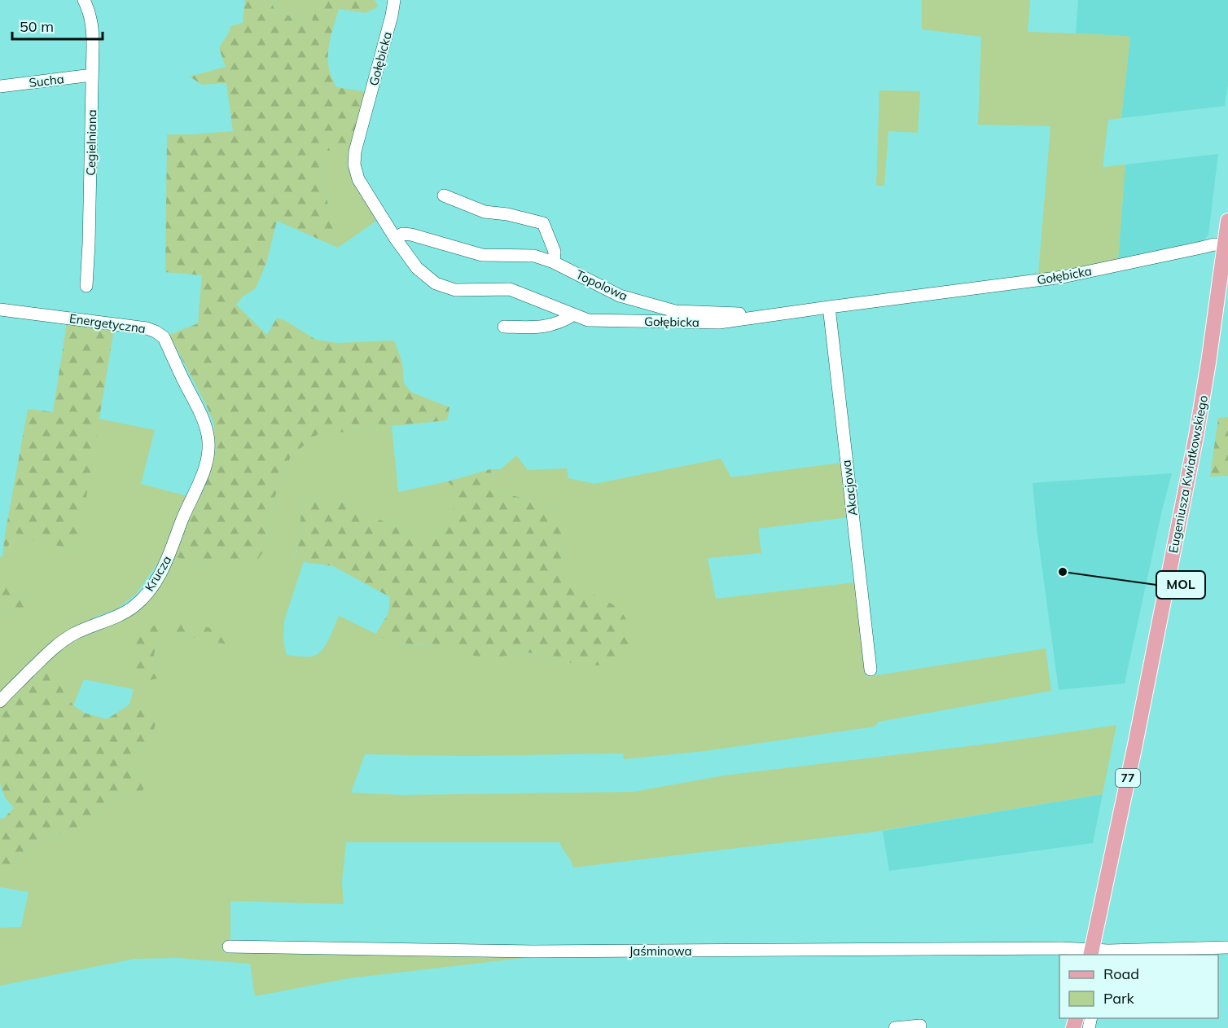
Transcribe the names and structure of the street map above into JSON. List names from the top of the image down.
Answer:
{
  "streets": {
    "main road": ["Eugeniusza Kwiatkowskiego", "77"],
    "street": [
      "Gołębicka",
      "Sucha",
      "Cegielniana",
      "Topolowa",
      "Energetyczna",
      "Akacjowa",
      "Krucza",
      "Jaśminowa"
    ]
  },
  "crossings": [
    ["Gołębicka", "Topolowa"],
    ["Gołębicka", "Eugeniusza Kwiatkowskiego"],
    ["Gołębicka", "Akacjowa"],
    ["Sucha", "Cegielniana"],
    ["Energetyczna", "Krucza"],
    ["Eugeniusza Kwiatkowskiego", "Jaśminowa"]
  ],
  "places": ["MOL"],
  "legend": ["Road", "Park"],
  "scale_bar": "50 m"
}
